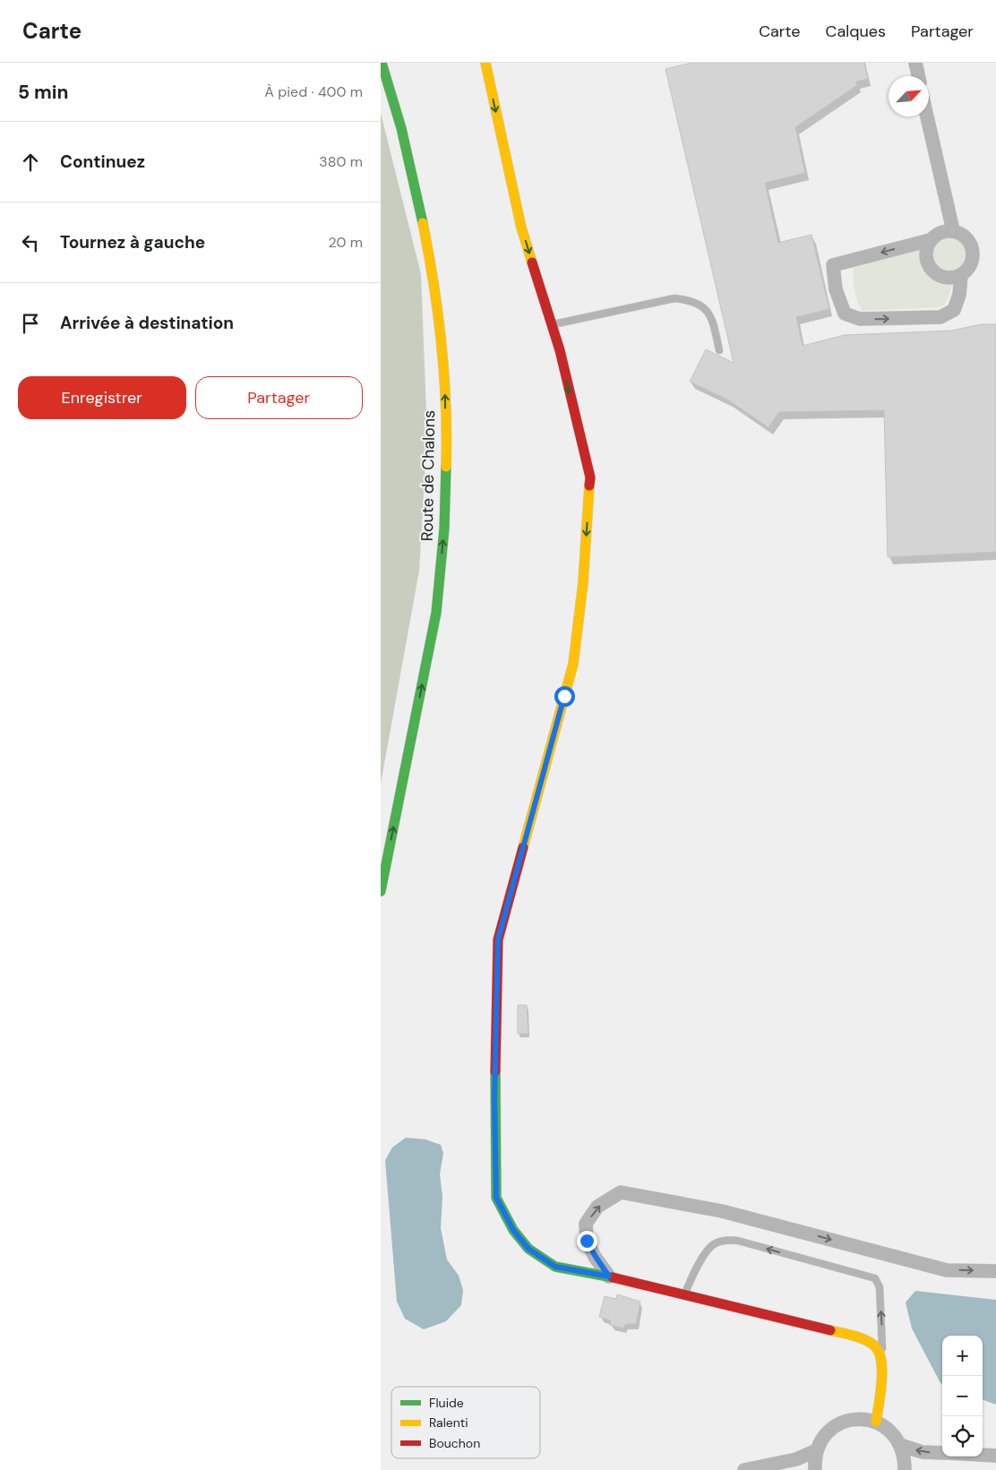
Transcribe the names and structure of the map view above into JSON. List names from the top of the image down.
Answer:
{
  "streets": {
    "street": ["Route de Chalons"]
  },
  "one_way": ["Route de Chalons"],
  "legend": ["Fluide", "Ralenti", "Bouchon"],
  "north": "top right",
  "page": {
    "header": "Carte",
    "nav": ["Carte", "Calques", "Partager"],
    "heading": ["5 min", "À pied · 400 m"],
    "list": [
      ["Continuez", "380 m"],
      ["Tournez à gauche", "20 m"],
      "Arrivée à destination"
    ],
    "buttons": ["Enregistrer", "Partager"],
    "map_buttons": ["+", "−"]
  }
}
